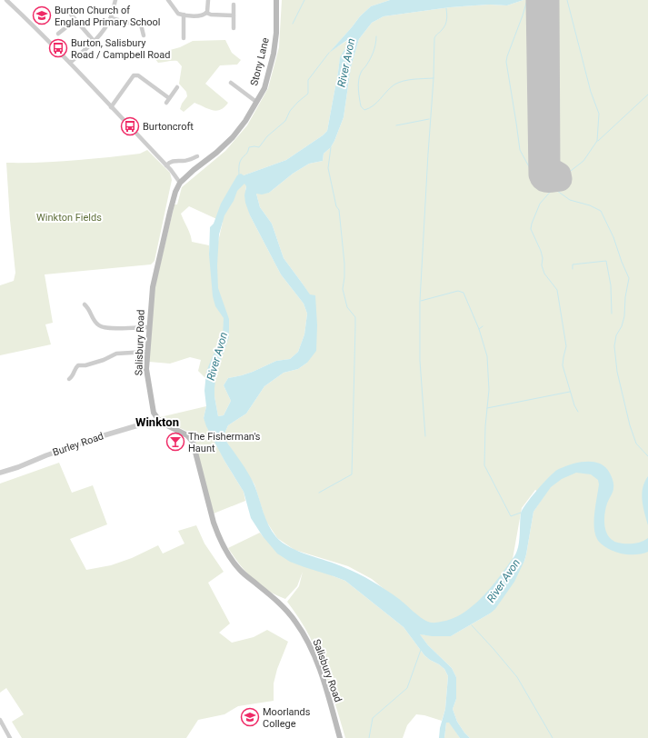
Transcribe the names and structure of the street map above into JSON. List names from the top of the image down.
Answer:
{
  "streets": {
    "main road": ["Stony Lane", "Salisbury Road"],
    "street": ["Burley Road"]
  },
  "crossings": [
    ["Stony Lane", "Salisbury Road"],
    ["Salisbury Road", "Burley Road"]
  ],
  "districts": ["Winkton"],
  "water": ["River Avon"],
  "parks": ["Winkton Fields"],
  "places": {
    "school or university": ["Burton Church of England Primary School", "Moorlands College"],
    "bus stop": ["Burton, Salisbury Road / Campbell Road", "Burtoncroft"],
    "bar": ["The Fisherman's Haunt"]
  }
}
